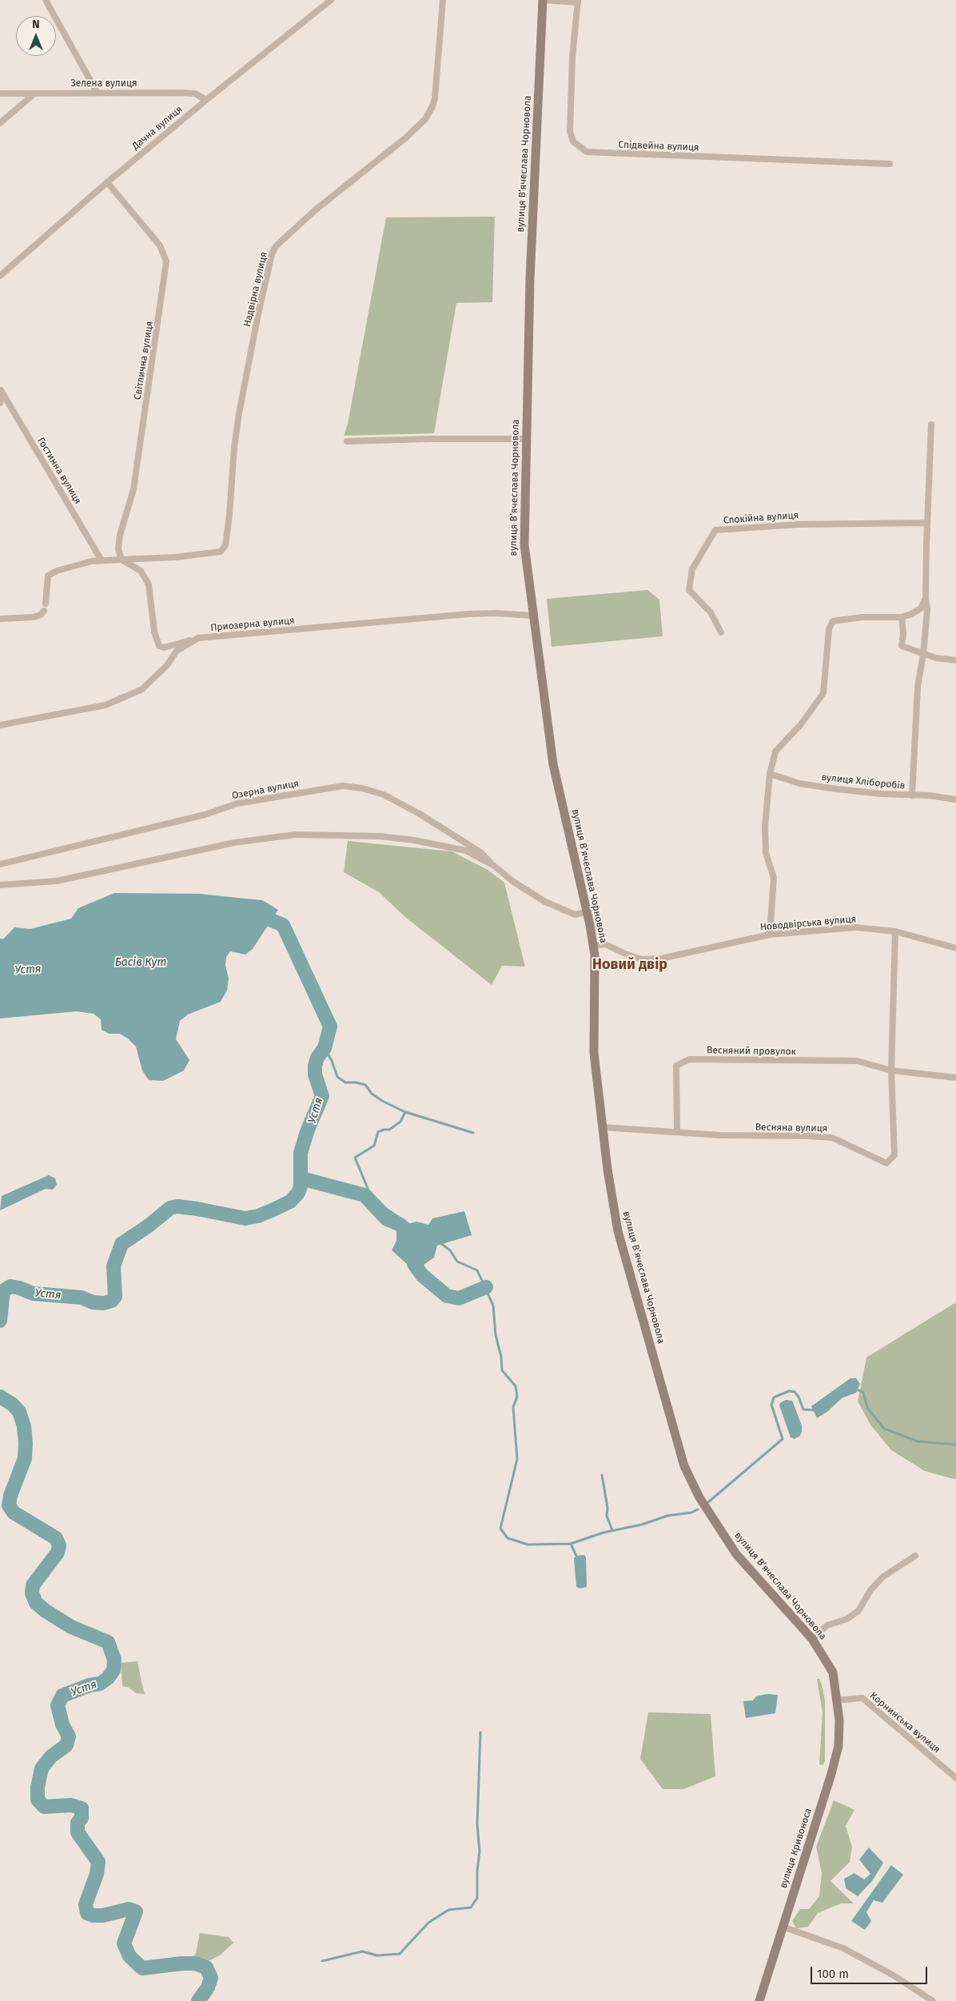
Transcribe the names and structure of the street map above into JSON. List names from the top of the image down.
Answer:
{
  "streets": {
    "main road": ["вулиця Вʼячеслава Чорновола", "вулиця Кривоноса"],
    "street": [
      "Зелена вулиця",
      "Дачна вулиця",
      "Спідвейна вулиця",
      "Надвірна вулиця",
      "Світлична вулиця",
      "Гостинна вулиця",
      "Спокійна вулиця",
      "Приозерна вулиця",
      "вулиця Хліборобів",
      "Озерна вулиця",
      "Новодвірська вулиця",
      "Весняний провулок",
      "Весняна вулиця",
      "Корнинська вулиця"
    ]
  },
  "crossings": [
    ["Зелена вулиця", "Дачна вулиця"],
    ["Дачна вулиця", "Світлична вулиця"],
    ["вулиця Вʼячеслава Чорновола", "Приозерна вулиця"],
    ["вулиця Вʼячеслава Чорновола", "Новодвірська вулиця"],
    ["вулиця Вʼячеслава Чорновола", "Весняна вулиця"],
    ["вулиця Вʼячеслава Чорновола", "Корнинська вулиця"],
    ["вулиця Вʼячеслава Чорновола", "вулиця Кривоноса"],
    ["Надвірна вулиця", "Світлична вулиця"],
    ["Весняний провулок", "Весняна вулиця"],
    ["Корнинська вулиця", "вулиця Кривоноса"]
  ],
  "districts": ["Новий двір"],
  "water": ["Басів Кут", "Устя"],
  "scale_bar": "100 m",
  "north": "top"
}
